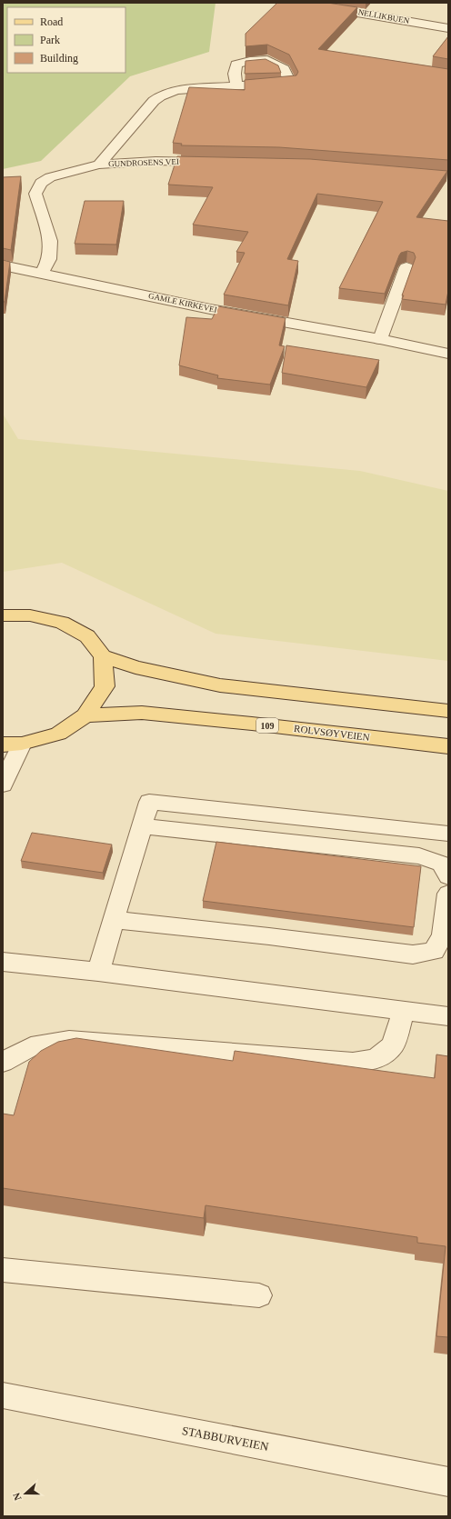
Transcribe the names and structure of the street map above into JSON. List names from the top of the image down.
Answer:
{
  "streets": {
    "main road": ["109", "ROLVSØYVEIEN"],
    "street": [
      "NELLIKBUEN",
      "GUNDROSENS VEI",
      "GAMLE KIRKEVEI",
      "STABBURVEIEN"
    ]
  },
  "crossings": [
    ["GUNDROSENS VEI", "GAMLE KIRKEVEI"],
    ["109", "ROLVSØYVEIEN"]
  ],
  "legend": ["Road", "Park", "Building"],
  "north": "left"
}
